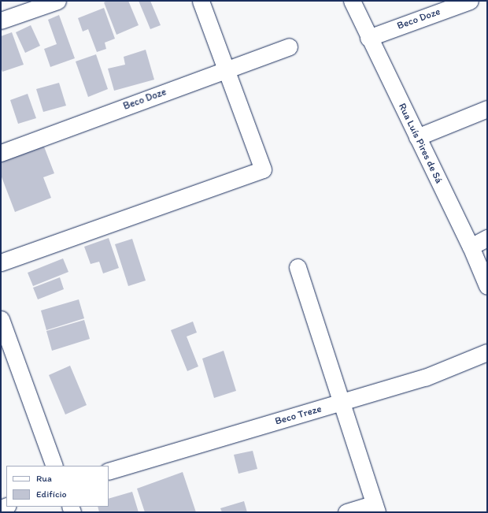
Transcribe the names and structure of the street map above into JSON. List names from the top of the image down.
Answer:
{
  "streets": {
    "street": ["Beco Doze", "Rua Luís Pires de Sá", "Beco Treze"]
  },
  "crossings": [
    ["Beco Doze", "Rua Luís Pires de Sá"]
  ],
  "legend": ["Rua", "Edifício"]
}
